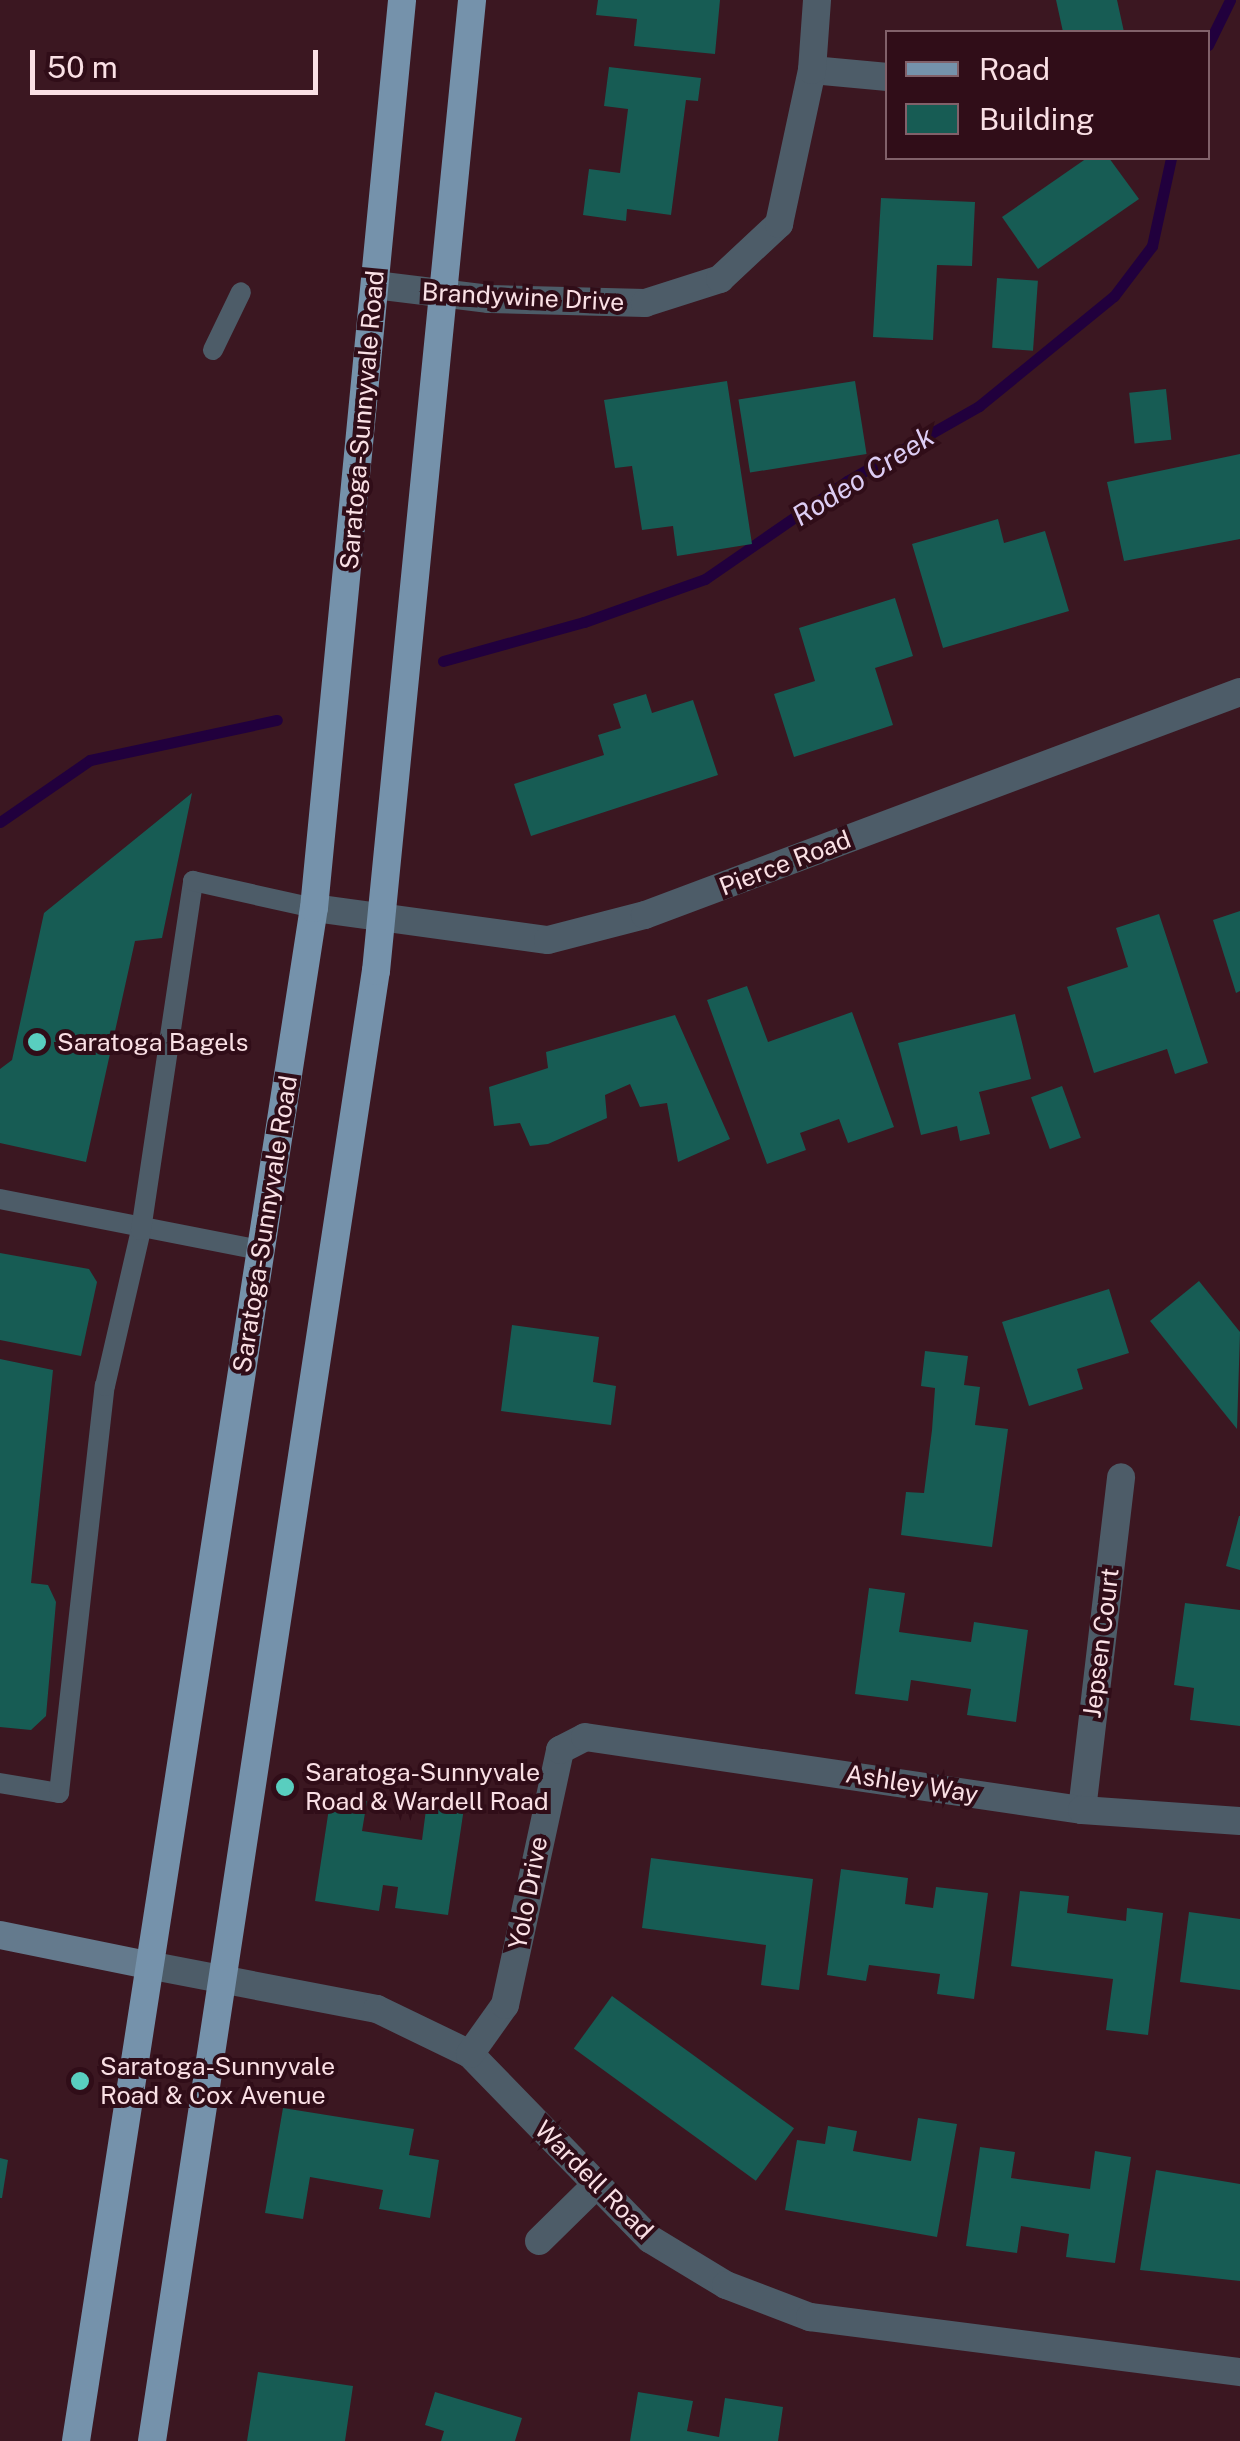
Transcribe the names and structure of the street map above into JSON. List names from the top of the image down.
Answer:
{
  "streets": {
    "main road": ["Saratoga-Sunnyvale Road"],
    "street": [
      "Brandywine Drive",
      "Pierce Road",
      "Jepsen Court",
      "Ashley Way",
      "Yolo Drive",
      "Wardell Road"
    ]
  },
  "crossings": [
    ["Brandywine Drive", "Saratoga-Sunnyvale Road"],
    ["Saratoga-Sunnyvale Road", "Pierce Road"],
    ["Saratoga-Sunnyvale Road", "Wardell Road"],
    ["Jepsen Court", "Ashley Way"],
    ["Ashley Way", "Yolo Drive"],
    ["Yolo Drive", "Wardell Road"]
  ],
  "water": ["Rodeo Creek"],
  "places": ["Saratoga Bagels", "Saratoga-Sunnyvale Road & Wardell Road", "Saratoga-Sunnyvale Road & Cox Avenue"],
  "legend": ["Road", "Building"],
  "scale_bar": "50 m"
}
